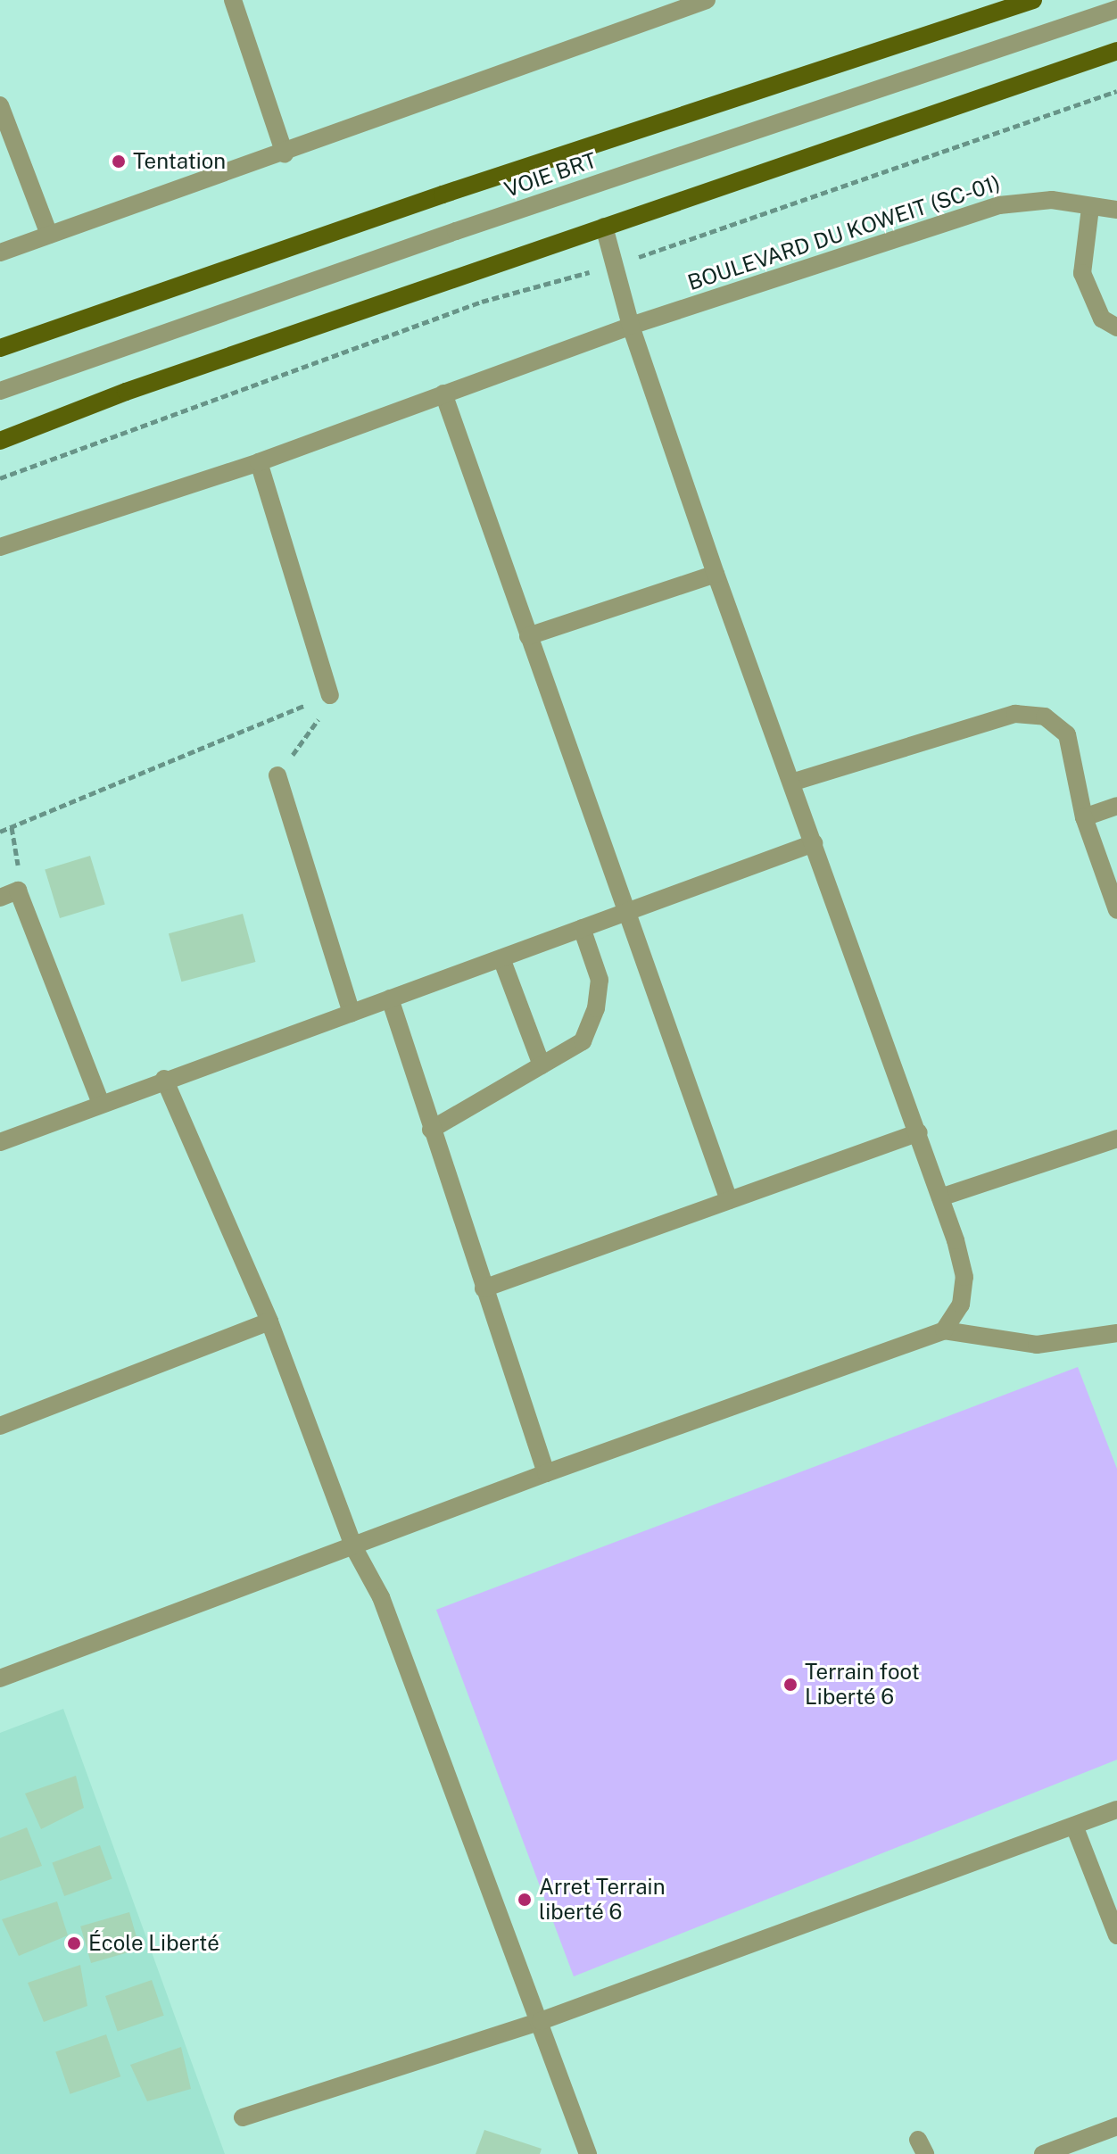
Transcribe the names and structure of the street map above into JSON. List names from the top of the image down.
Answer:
{
  "streets": {
    "street": ["VOIE BRT", "BOULEVARD DU KOWEIT (SC-01)"]
  },
  "places": [
    "Tentation",
    "Terrain foot Liberté 6",
    "Arret Terrain liberté 6",
    "École Liberté"
  ]
}
